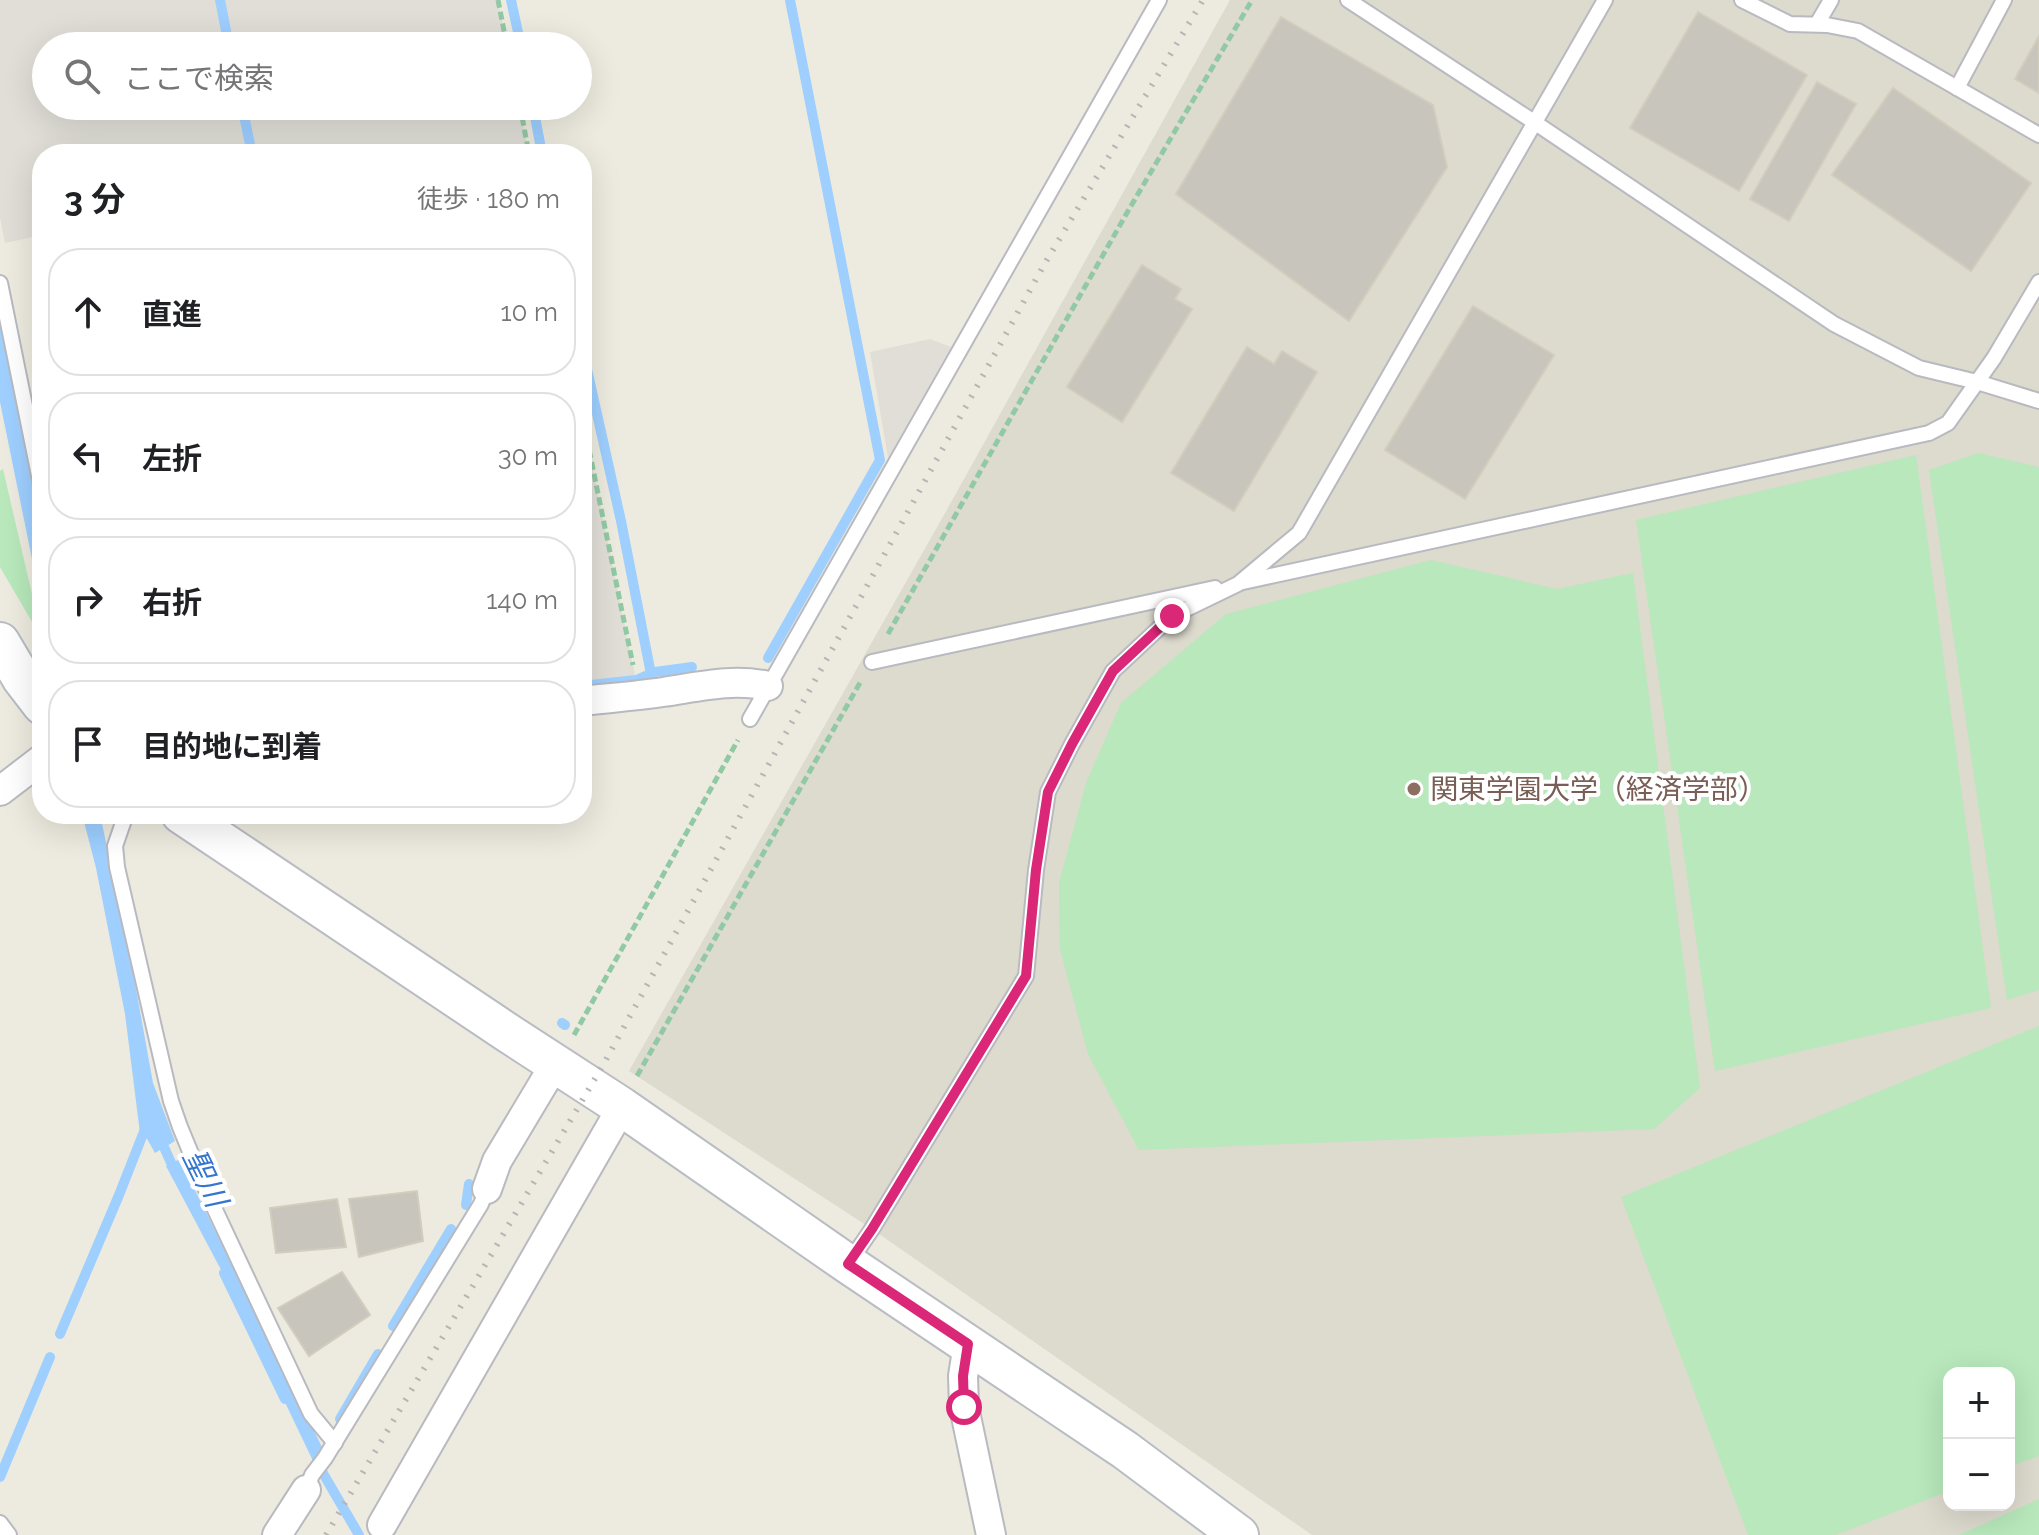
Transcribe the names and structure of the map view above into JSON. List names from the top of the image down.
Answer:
{
  "water": ["聖川"],
  "places": ["関東学園大学（経済学部）"],
  "page": {
    "search": "ここで検索",
    "heading": ["3 分", "徒歩 · 180 m"],
    "list": [
      ["直進", "10 m"],
      ["左折", "30 m"],
      ["右折", "140 m"],
      "目的地に到着"
    ],
    "map_buttons": ["+", "−"]
  }
}
